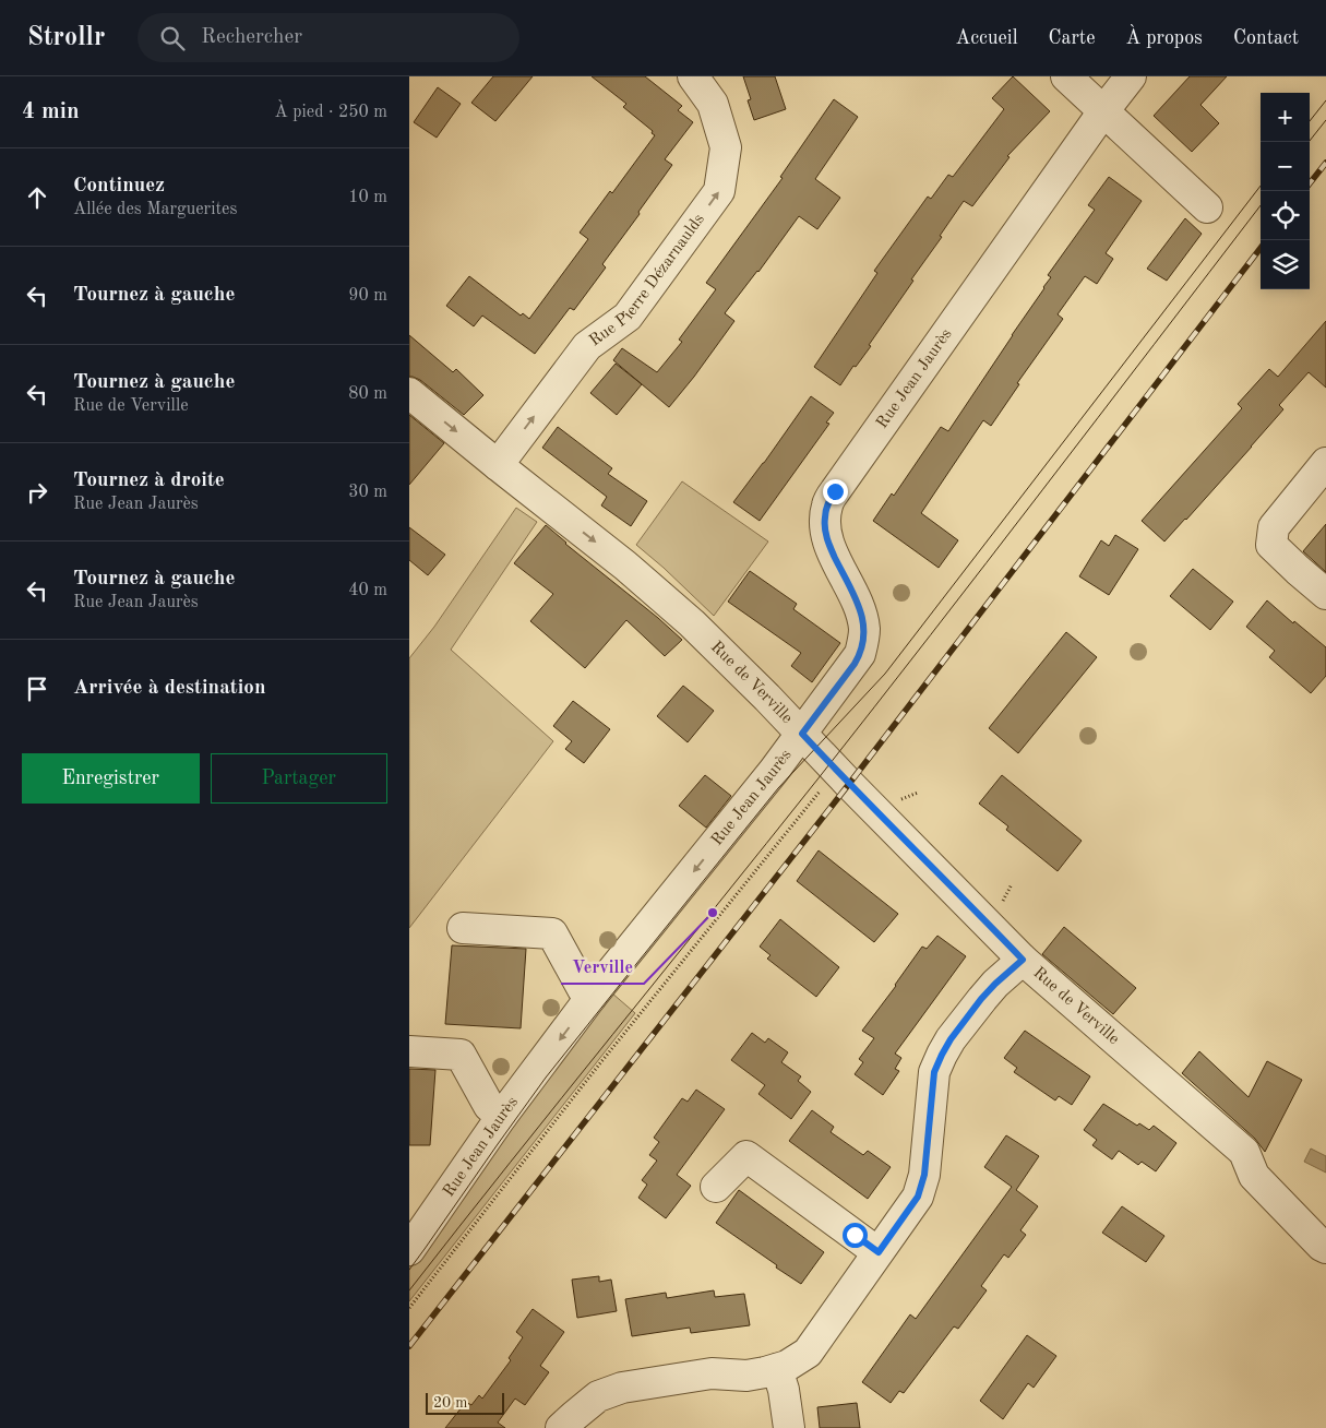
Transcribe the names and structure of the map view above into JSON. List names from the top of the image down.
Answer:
{
  "streets": {
    "street": ["Rue Pierre Dézarnaulds", "Rue Jean Jaurès", "Rue de Verville"]
  },
  "crossings": [
    ["Rue Pierre Dézarnaulds", "Rue de Verville"],
    ["Rue Jean Jaurès", "Rue de Verville"]
  ],
  "one_way": ["Rue Pierre Dézarnaulds", "Rue de Verville"],
  "places": ["Verville"],
  "scale_bar": "20 m",
  "page": {
    "header": "Strollr",
    "search": "Rechercher",
    "nav": [
      "Accueil",
      "Carte",
      "À propos",
      "Contact"
    ],
    "heading": ["4 min", "À pied · 250 m"],
    "map_buttons": ["+", "−"],
    "list": [
      ["Continuez", "Allée des Marguerites", "10 m"],
      ["Tournez à gauche", "90 m"],
      ["Tournez à gauche", "Rue de Verville", "80 m"],
      ["Tournez à droite", "Rue Jean Jaurès", "30 m"],
      ["Tournez à gauche", "Rue Jean Jaurès", "40 m"],
      "Arrivée à destination"
    ],
    "buttons": ["Enregistrer", "Partager"],
    "scale": "20 m"
  }
}
